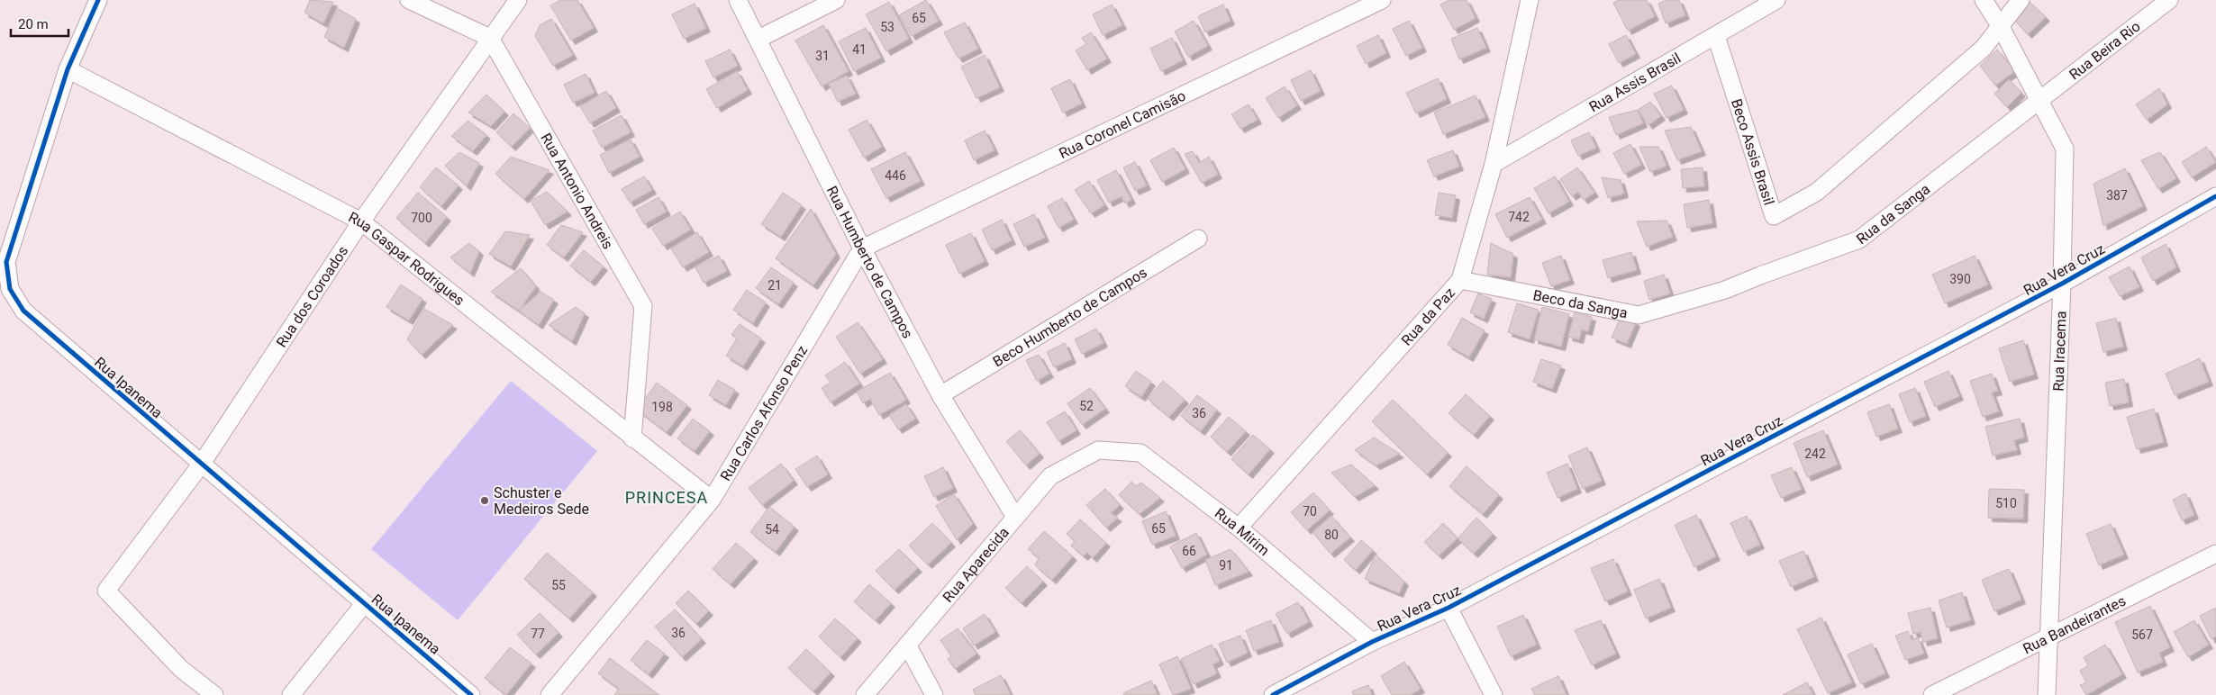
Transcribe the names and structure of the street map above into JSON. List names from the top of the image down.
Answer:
{
  "streets": {
    "street": [
      "Rua Beira Rio",
      "Rua Assis Brasil",
      "Rua Coronel Camisão",
      "Beco Assis Brasil",
      "Rua Antonio Andreis",
      "Rua da Sanga",
      "Rua Gaspar Rodrigues",
      "Rua Humberto de Campos",
      "Rua Vera Cruz",
      "Rua dos Coroados",
      "Beco da Sanga",
      "Rua da Paz",
      "Beco Humberto de Campos",
      "Rua Iracema",
      "Rua Ipanema",
      "Rua Carlos Afonso Penz",
      "Rua Mirim",
      "Rua Aparecida",
      "Rua Bandeirantes"
    ]
  },
  "crossings": [
    ["Rua Beira Rio", "Rua da Sanga"],
    ["Rua Beira Rio", "Rua Iracema"],
    ["Rua Assis Brasil", "Beco Assis Brasil"],
    ["Rua Assis Brasil", "Rua da Paz"],
    ["Rua Coronel Camisão", "Rua Humberto de Campos"],
    ["Rua Coronel Camisão", "Rua Carlos Afonso Penz"],
    ["Beco Assis Brasil", "Rua Iracema"],
    ["Rua Antonio Andreis", "Rua Gaspar Rodrigues"],
    ["Rua Antonio Andreis", "Rua dos Coroados"],
    ["Rua da Sanga", "Beco da Sanga"],
    ["Rua da Sanga", "Rua Iracema"],
    ["Rua Gaspar Rodrigues", "Rua dos Coroados"],
    ["Rua Gaspar Rodrigues", "Rua Ipanema"],
    ["Rua Gaspar Rodrigues", "Rua Carlos Afonso Penz"],
    ["Rua Humberto de Campos", "Beco Humberto de Campos"],
    ["Rua Humberto de Campos", "Rua Carlos Afonso Penz"],
    ["Rua Humberto de Campos", "Rua Aparecida"],
    ["Rua Vera Cruz", "Rua Iracema"],
    ["Rua Vera Cruz", "Rua Mirim"],
    ["Rua dos Coroados", "Rua Ipanema"],
    ["Beco da Sanga", "Rua da Paz"],
    ["Rua da Paz", "Rua Mirim"],
    ["Rua Iracema", "Rua Bandeirantes"],
    ["Rua Mirim", "Rua Aparecida"]
  ],
  "districts": ["PRINCESA"],
  "places": ["Schuster e Medeiros Sede"],
  "house_numbers": [
    "65",
    "53",
    "41",
    "31",
    "446",
    "387",
    "742",
    "700",
    "390",
    "21",
    "52",
    "198",
    "36",
    "242",
    "510",
    "70",
    "65",
    "54",
    "80",
    "66",
    "91",
    "55",
    "36",
    "77",
    "567"
  ],
  "scale_bar": "20 m"
}
